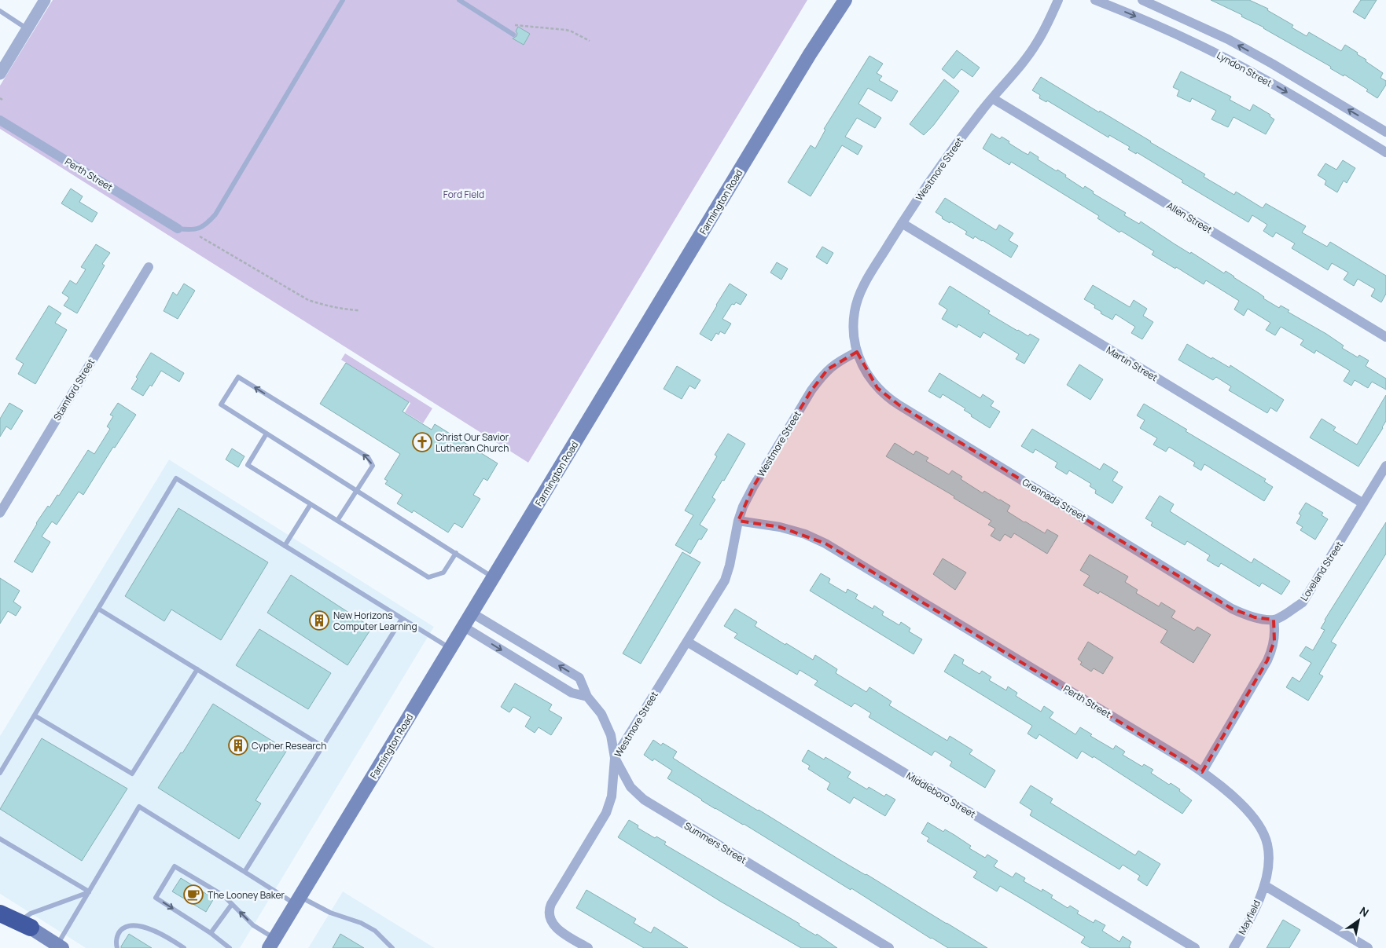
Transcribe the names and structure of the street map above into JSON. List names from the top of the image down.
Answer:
{
  "streets": {
    "main road": ["Farmington Road"],
    "street": [
      "Lyndon Street",
      "Westmore Street",
      "Perth Street",
      "Allen Street",
      "Martin Street",
      "Stamford Street",
      "Grennada Street",
      "Loveland Street",
      "Middleboro Street",
      "Summers Street",
      "Mayfield"
    ]
  },
  "crossings": [
    ["Westmore Street", "Perth Street"],
    ["Westmore Street", "Allen Street"],
    ["Westmore Street", "Martin Street"],
    ["Westmore Street", "Grennada Street"],
    ["Westmore Street", "Middleboro Street"],
    ["Westmore Street", "Summers Street"],
    ["Perth Street", "Mayfield"],
    ["Farmington Road", "Summers Street"],
    ["Martin Street", "Loveland Street"],
    ["Grennada Street", "Loveland Street"]
  ],
  "parks": ["Ford Field"],
  "places": {
    "church": ["Christ Our Savior Lutheran Church"],
    "building": ["New Horizons Computer Learning", "Cypher Research"],
    "cafe": ["The Looney Baker"]
  },
  "north": "top right"
}
